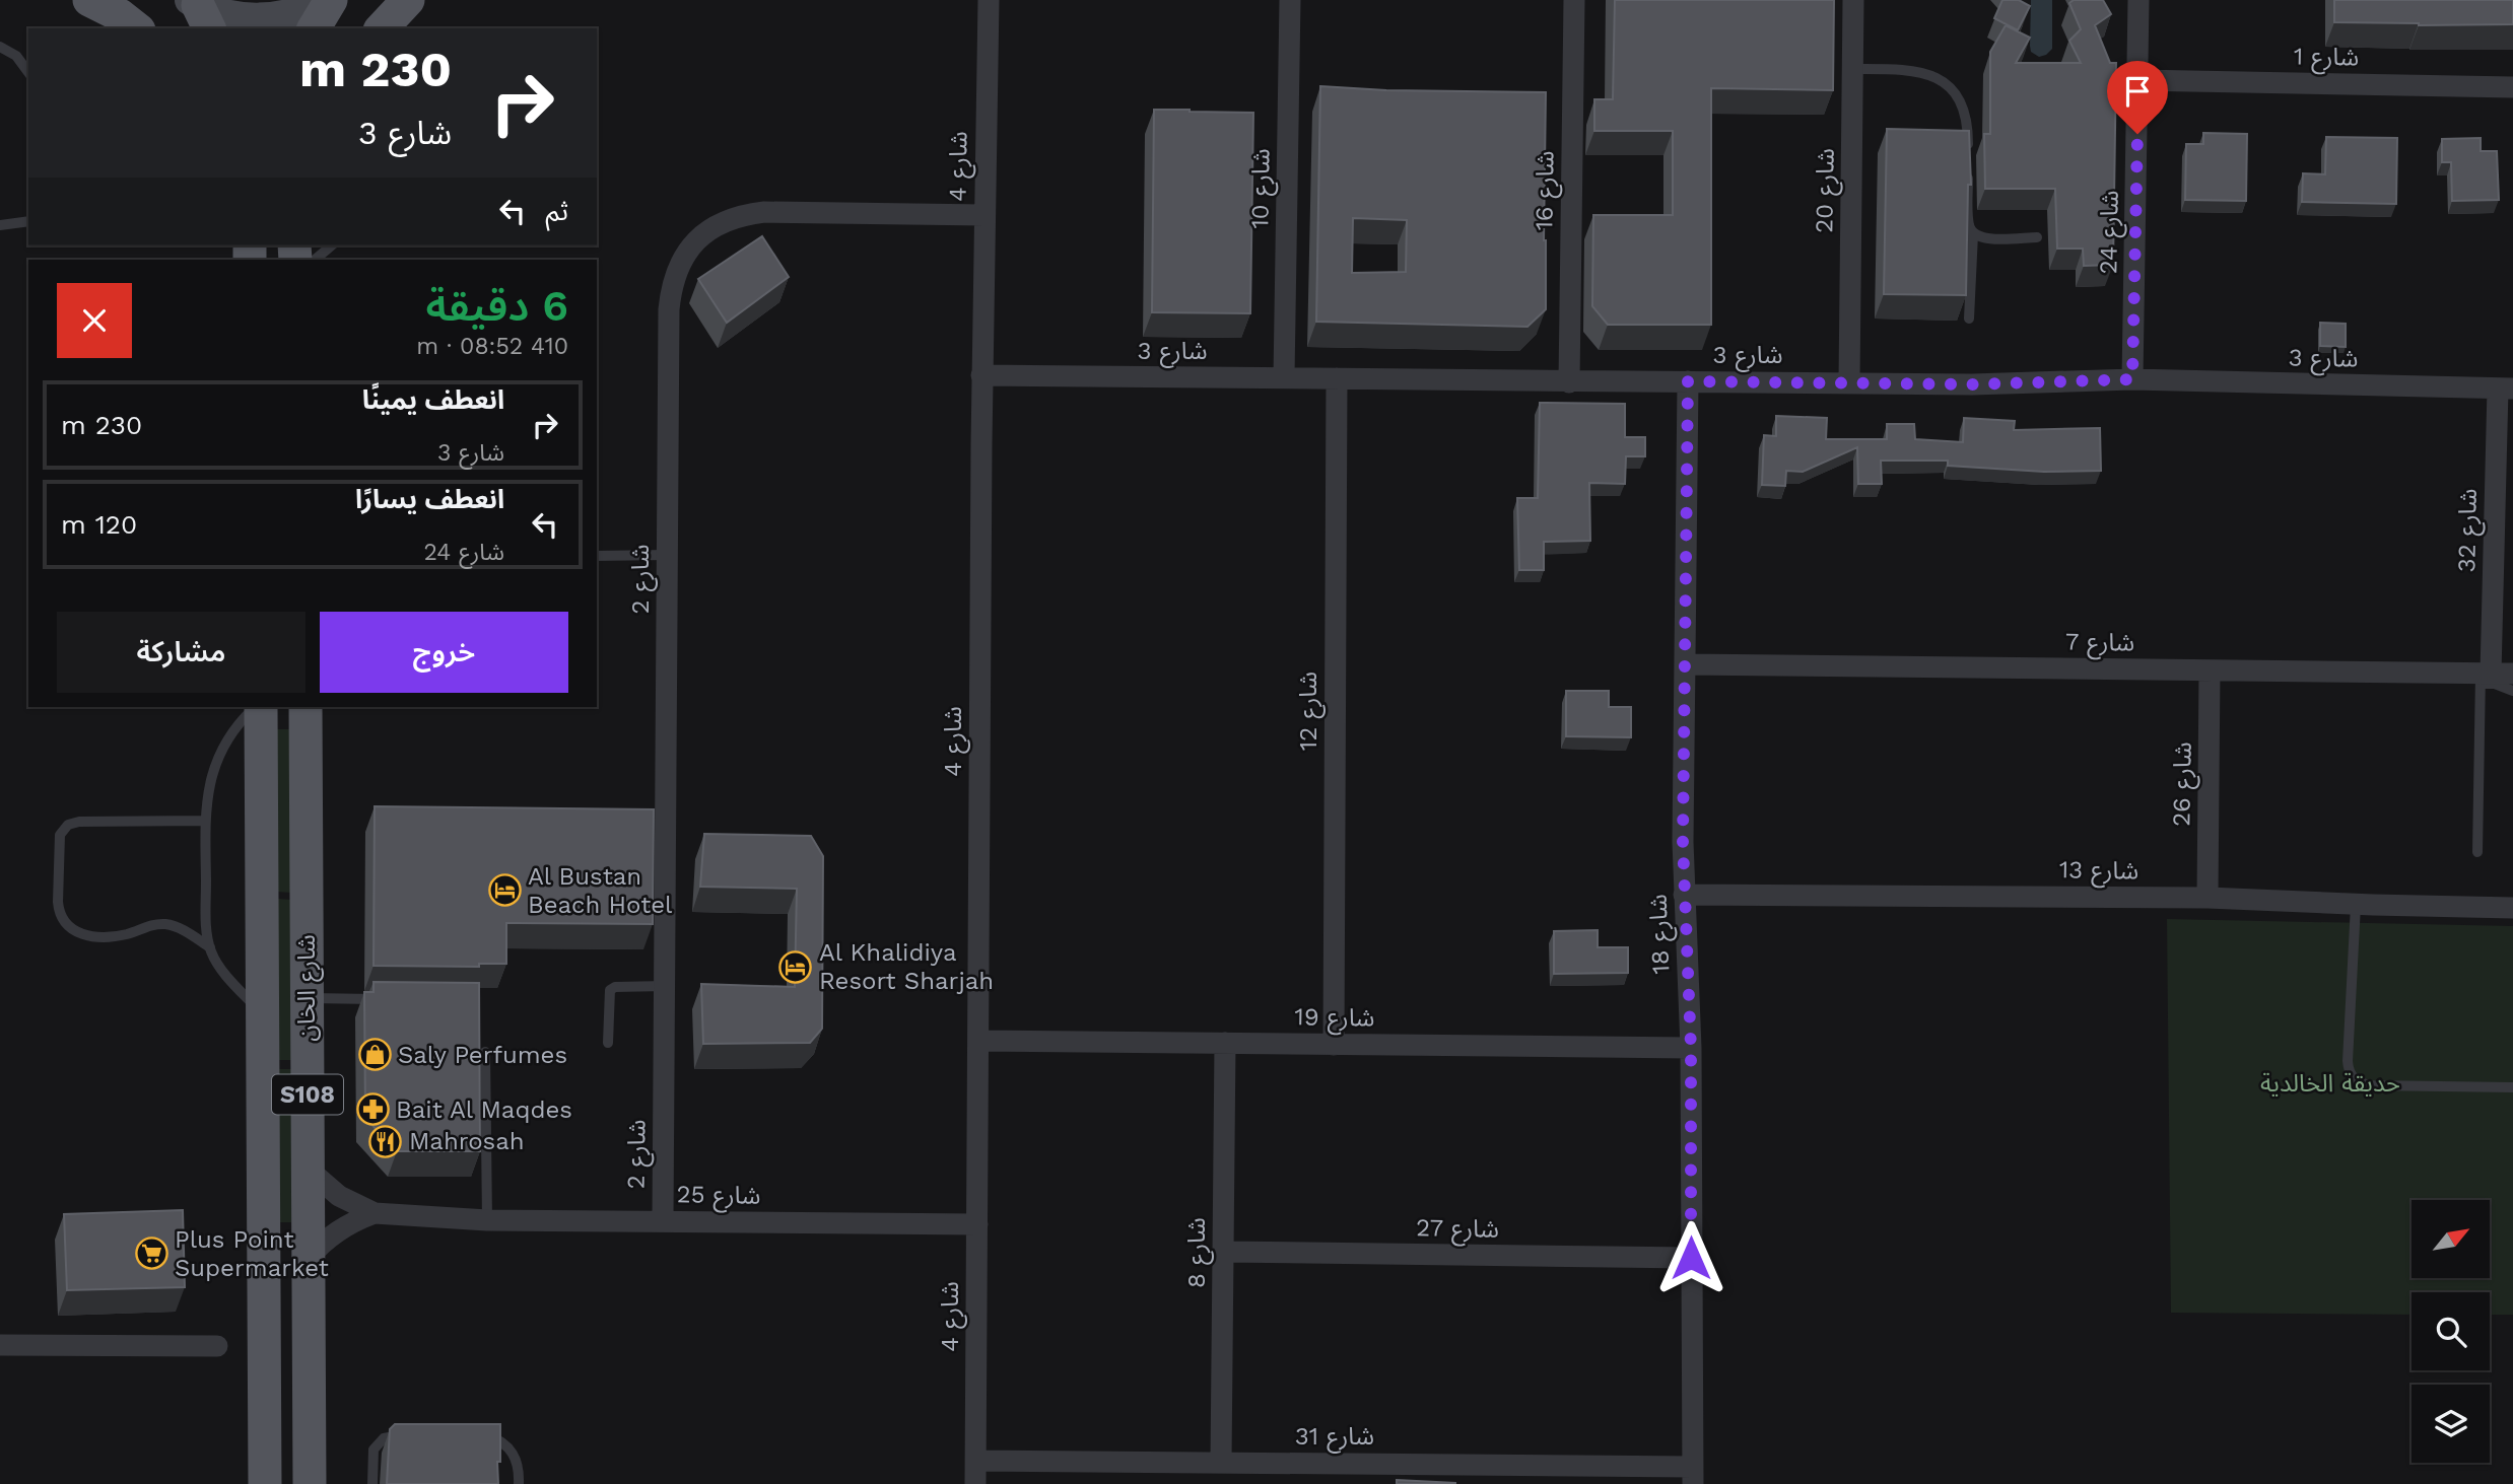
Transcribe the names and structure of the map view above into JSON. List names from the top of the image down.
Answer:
{
  "streets": {
    "main road": ["شارع الخان", "S108"],
    "street": [
      "شارع 1",
      "شارع 4",
      "شارع 10",
      "شارع 16",
      "شارع 20",
      "شارع 24",
      "شارع 3",
      "شارع 32",
      "شارع 2",
      "شارع 7",
      "شارع 12",
      "شارع 26",
      "شارع 13",
      "شارع 18",
      "شارع 19",
      "شارع 25",
      "شارع 27",
      "شارع 8",
      "شارع 31"
    ]
  },
  "crossings": [
    ["شارع 1", "شارع 24"],
    ["شارع 4", "شارع 3"],
    ["شارع 4", "شارع 2"],
    ["شارع 4", "شارع 19"],
    ["شارع 4", "شارع 25"],
    ["شارع 4", "شارع 31"],
    ["شارع 10", "شارع 3"],
    ["شارع 16", "شارع 3"],
    ["شارع 20", "شارع 3"],
    ["شارع 24", "شارع 3"],
    ["شارع 3", "شارع 32"],
    ["شارع 3", "شارع 12"],
    ["شارع 3", "شارع 18"],
    ["شارع 32", "شارع 7"],
    ["شارع 2", "شارع 25"],
    ["شارع 7", "شارع 26"],
    ["شارع 7", "شارع 18"],
    ["شارع 12", "شارع 19"],
    ["شارع 26", "شارع 13"],
    ["شارع 13", "شارع 18"],
    ["شارع 18", "شارع 19"],
    ["شارع 18", "شارع 27"],
    ["شارع 18", "شارع 31"],
    ["شارع الخان", "شارع 25"],
    ["شارع 19", "شارع 8"],
    ["شارع 27", "شارع 8"],
    ["شارع 8", "شارع 31"]
  ],
  "parks": ["حديقة الخالدية"],
  "places": {
    "hotel": ["Al Bustan Beach Hotel", "Al Khalidiya Resort Sharjah"],
    "shop": ["Saly Perfumes"],
    "pharmacy": ["Bait Al Maqdes"],
    "restaurant": ["Mahrosah"],
    "supermarket": ["Plus Point Supermarket"]
  },
  "north": "top right",
  "page": {
    "turn": ["230 m", "شارع 3"],
    "then": "ثم",
    "heading": ["6 دقيقة", "410 m · 08:52"],
    "list": [
      {
        "name": "انعطف يمينًا",
        "note": "شارع 3",
        "value": "230 m"
      },
      {
        "name": "انعطف يسارًا",
        "note": "شارع 24",
        "value": "120 m"
      }
    ],
    "buttons": ["خروج", "مشاركة"]
  }
}
